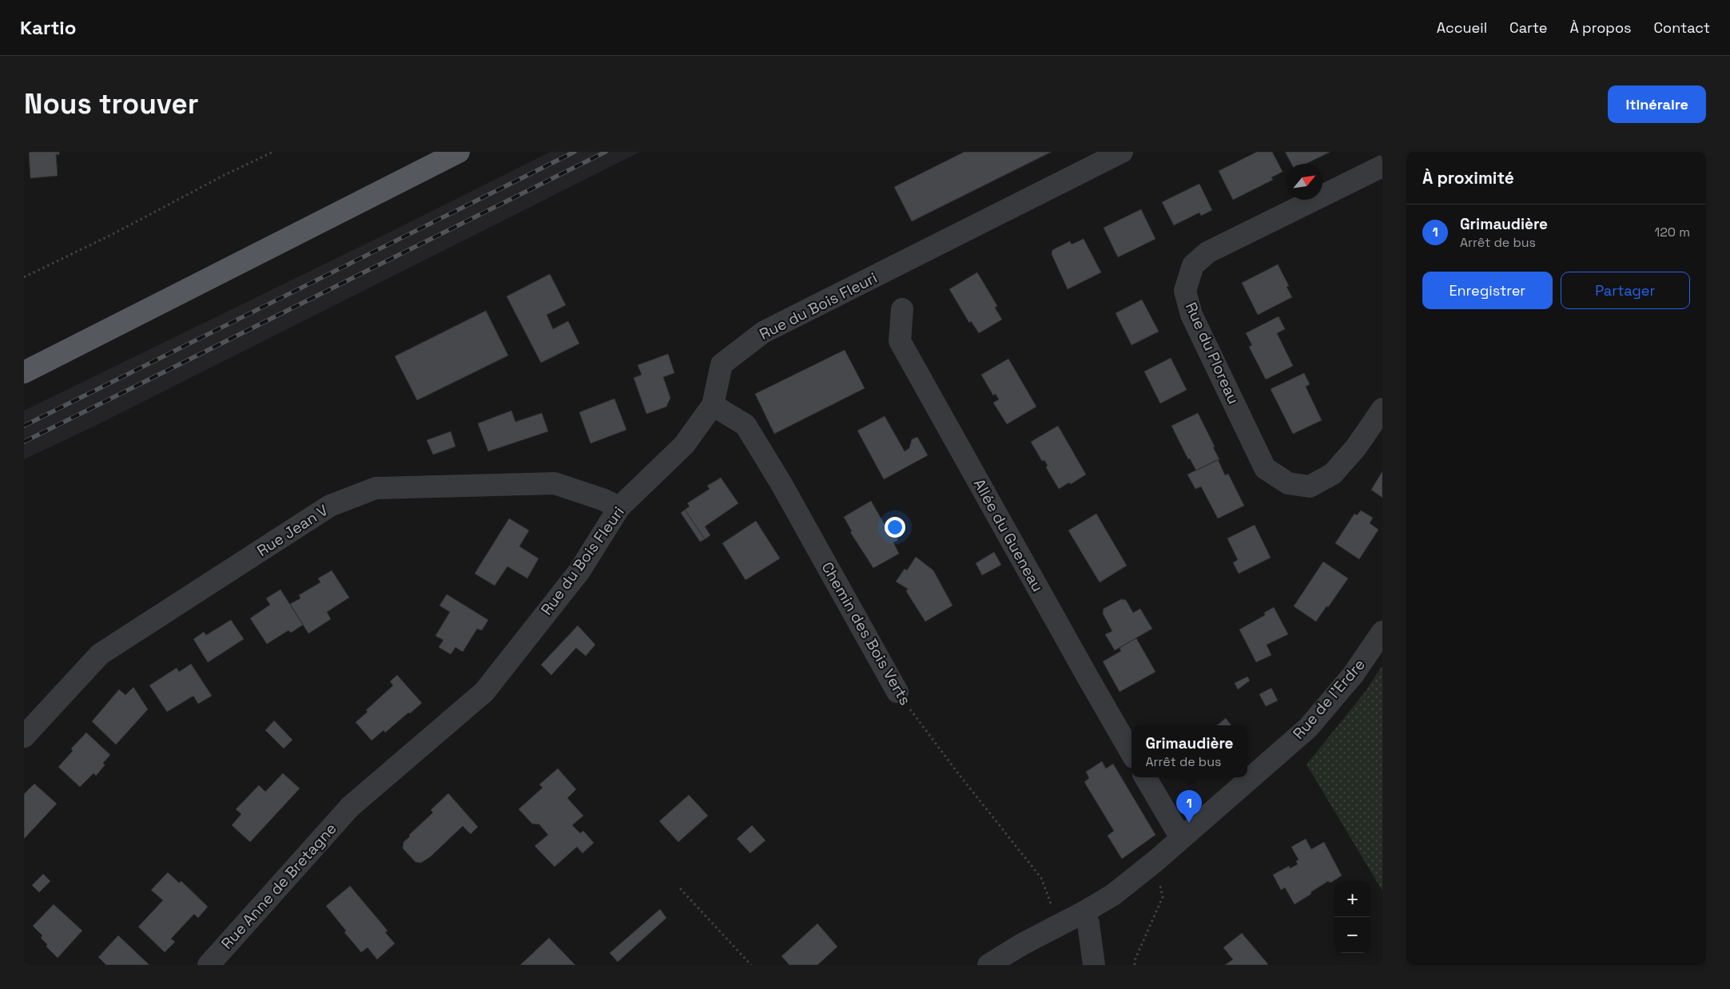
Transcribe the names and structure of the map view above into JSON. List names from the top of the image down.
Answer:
{
  "streets": {
    "street": [
      "Rue du Bois Fleuri",
      "Rue du Ploreau",
      "Rue Jean V",
      "Allée du Gueneau",
      "Chemin des Bois Verts",
      "Rue de l'Erdre",
      "Rue Anne de Bretagne"
    ]
  },
  "crossings": [
    ["Rue du Bois Fleuri", "Rue Jean V"],
    ["Rue du Bois Fleuri", "Chemin des Bois Verts"],
    ["Rue du Bois Fleuri", "Rue Anne de Bretagne"],
    ["Chemin des Bois Verts", "Rue de l'Erdre"]
  ],
  "north": "top right",
  "page": {
    "header": "Kartio",
    "nav": [
      "Accueil",
      "Carte",
      "À propos",
      "Contact"
    ],
    "buttons": [
      "Itinéraire",
      ["Enregistrer", "Partager"]
    ],
    "title": "Nous trouver",
    "heading": "À proximité",
    "list": [
      {
        "mark": "1",
        "name": "Grimaudière",
        "note": "Arrêt de bus",
        "value": "120 m"
      }
    ],
    "popup": ["Grimaudière", "Arrêt de bus"],
    "pins": "1",
    "map_buttons": ["+", "−"]
  }
}
